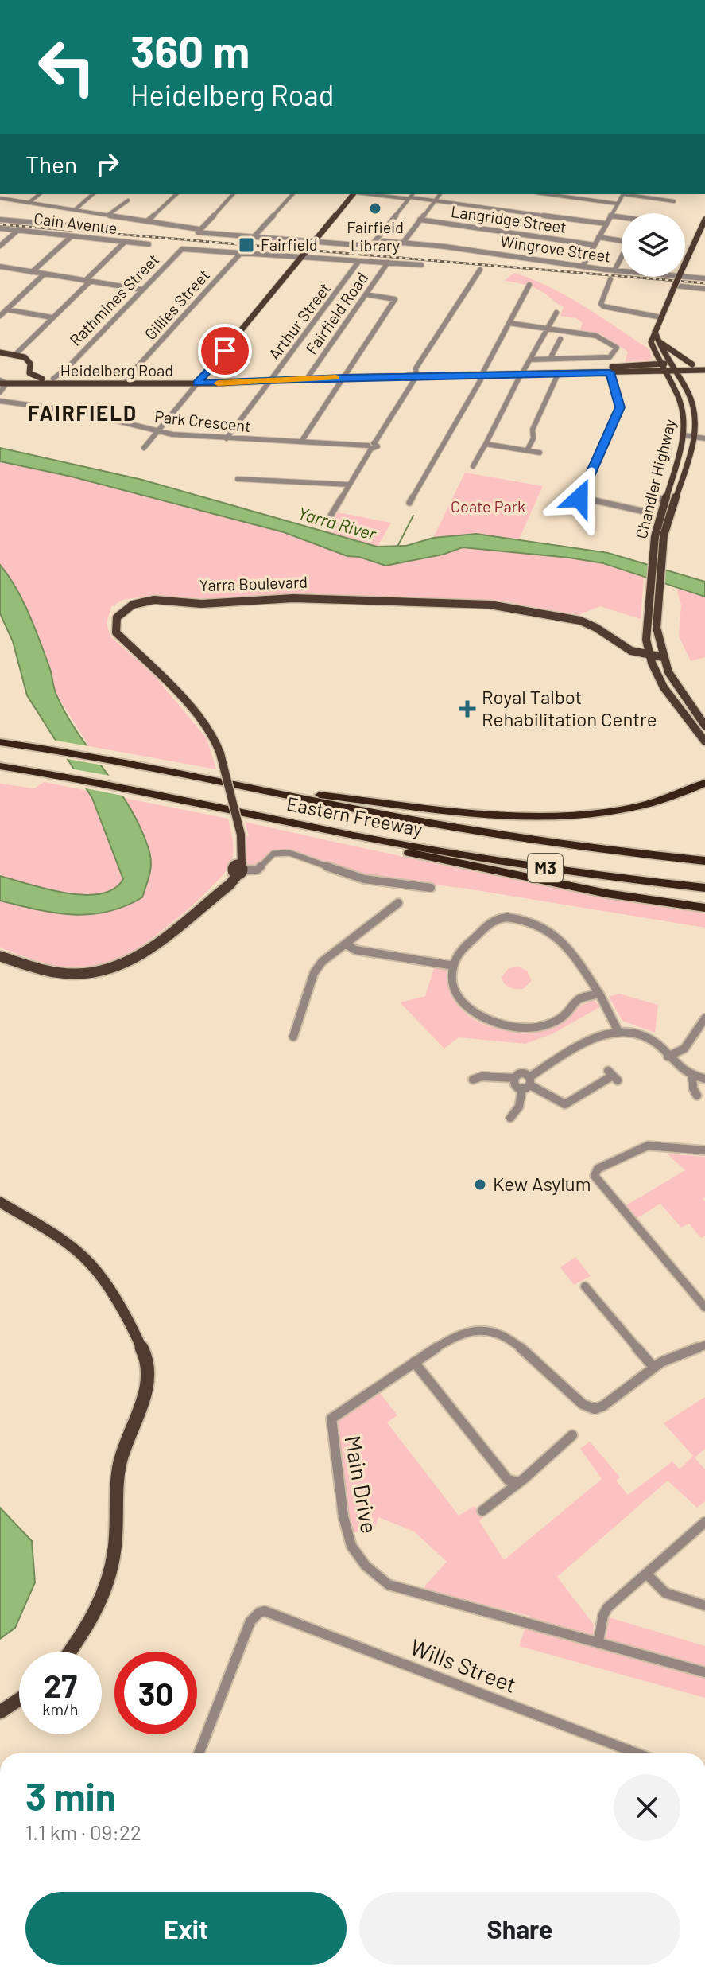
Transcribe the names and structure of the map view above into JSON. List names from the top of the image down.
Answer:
{
  "streets": {
    "highway": ["Eastern Freeway", "M3"],
    "main road": ["Heidelberg Road", "Chandler Highway", "Yarra Boulevard"],
    "street": [
      "Langridge Street",
      "Cain Avenue",
      "Wingrove Street",
      "Rathmines Street",
      "Gillies Street",
      "Fairfield Road",
      "Arthur Street",
      "Park Crescent",
      "Main Drive",
      "Wills Street"
    ]
  },
  "crossings": [
    ["Rathmines Street", "Gillies Street"],
    ["Rathmines Street", "Heidelberg Road"],
    ["Gillies Street", "Heidelberg Road"],
    ["Fairfield Road", "Heidelberg Road"],
    ["Arthur Street", "Heidelberg Road"],
    ["Arthur Street", "Park Crescent"],
    ["Heidelberg Road", "Chandler Highway"],
    ["Chandler Highway", "Yarra Boulevard"]
  ],
  "districts": ["FAIRFIELD"],
  "water": ["Yarra River"],
  "parks": ["Coate Park"],
  "places": {
    "other": ["Fairfield Library", "Kew Asylum"],
    "transit": ["Fairfield"],
    "health": ["Royal Talbot Rehabilitation Centre"]
  },
  "page": {
    "turn": ["360 m", "Heidelberg Road"],
    "then": "Then",
    "speed": "27 km/h",
    "limit": "30",
    "heading": ["3 min", "1.1 km · 09:22"],
    "buttons": ["Exit", "Share"]
  }
}
